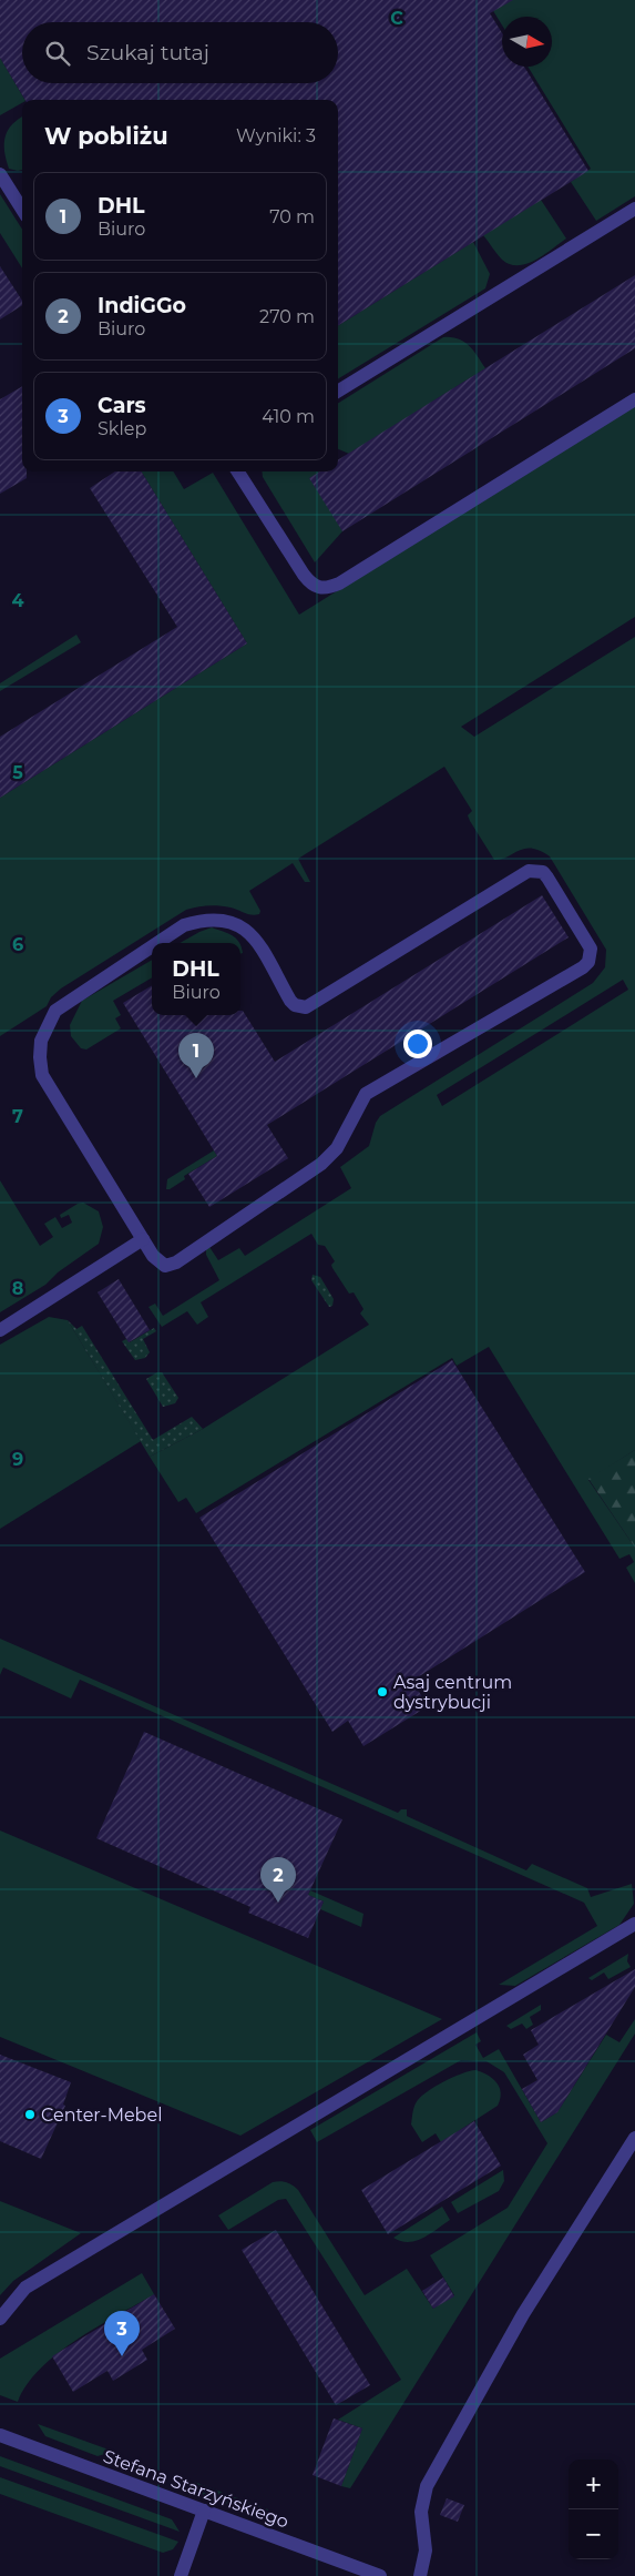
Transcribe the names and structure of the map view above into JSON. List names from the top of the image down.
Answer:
{
  "streets": {
    "street": ["Stefana Starzyńskiego"]
  },
  "places": ["Asaj centrum dystrybucji", "Center-Mebel"],
  "north": "right",
  "page": {
    "search": "Szukaj tutaj",
    "heading": ["W pobliżu", "Wyniki: 3"],
    "list": [
      {
        "mark": "1",
        "name": "DHL",
        "note": "Biuro",
        "value": "70 m"
      },
      {
        "mark": "2",
        "name": "IndiGGo",
        "note": "Biuro",
        "value": "270 m"
      },
      {
        "mark": "3",
        "name": "Cars",
        "note": "Sklep",
        "value": "410 m"
      }
    ],
    "popup": ["DHL", "Biuro"],
    "pins": ["1", "2", "3"],
    "map_buttons": ["+", "−"]
  },
  "grid": {
    "columns": ["C"],
    "rows": [
      "4",
      "5",
      "6",
      "7",
      "8",
      "9"
    ]
  }
}
